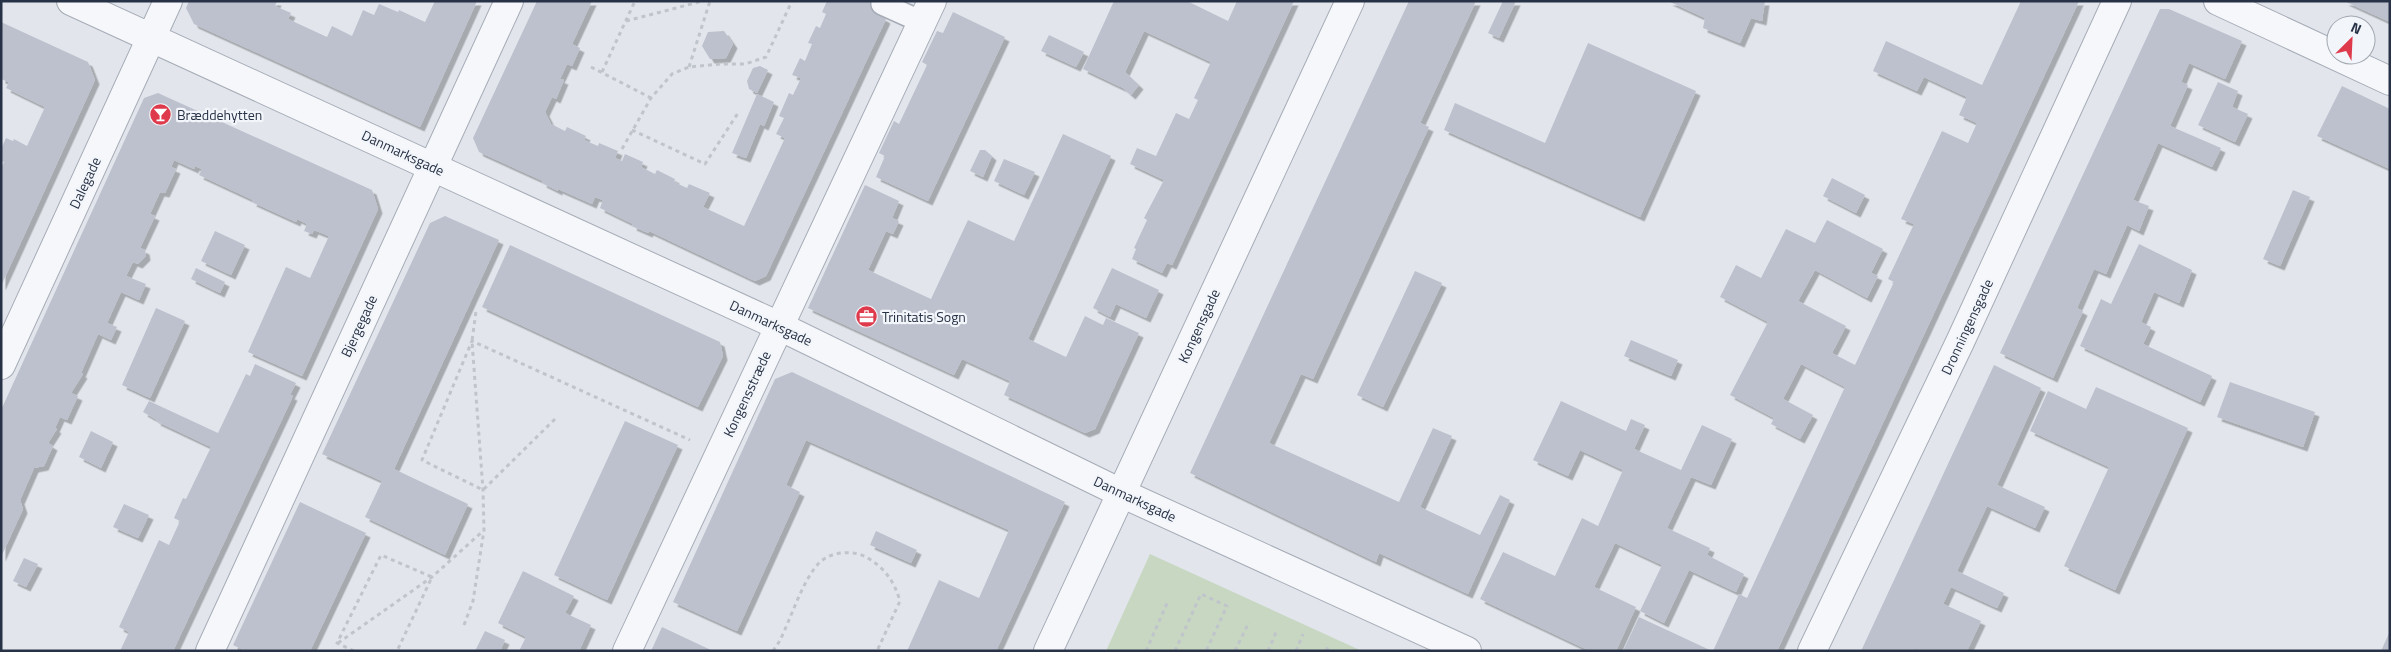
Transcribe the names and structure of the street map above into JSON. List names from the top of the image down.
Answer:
{
  "streets": {
    "street": [
      "Danmarksgade",
      "Dalegade",
      "Bjergegade",
      "Kongensgade",
      "Dronningensgade",
      "Kongensstræde"
    ]
  },
  "crossings": [
    ["Danmarksgade", "Dalegade"],
    ["Danmarksgade", "Bjergegade"],
    ["Danmarksgade", "Kongensgade"],
    ["Danmarksgade", "Kongensstræde"]
  ],
  "places": {
    "bar": ["Bræddehytten"],
    "office": ["Trinitatis Sogn"]
  },
  "north": "top right"
}
